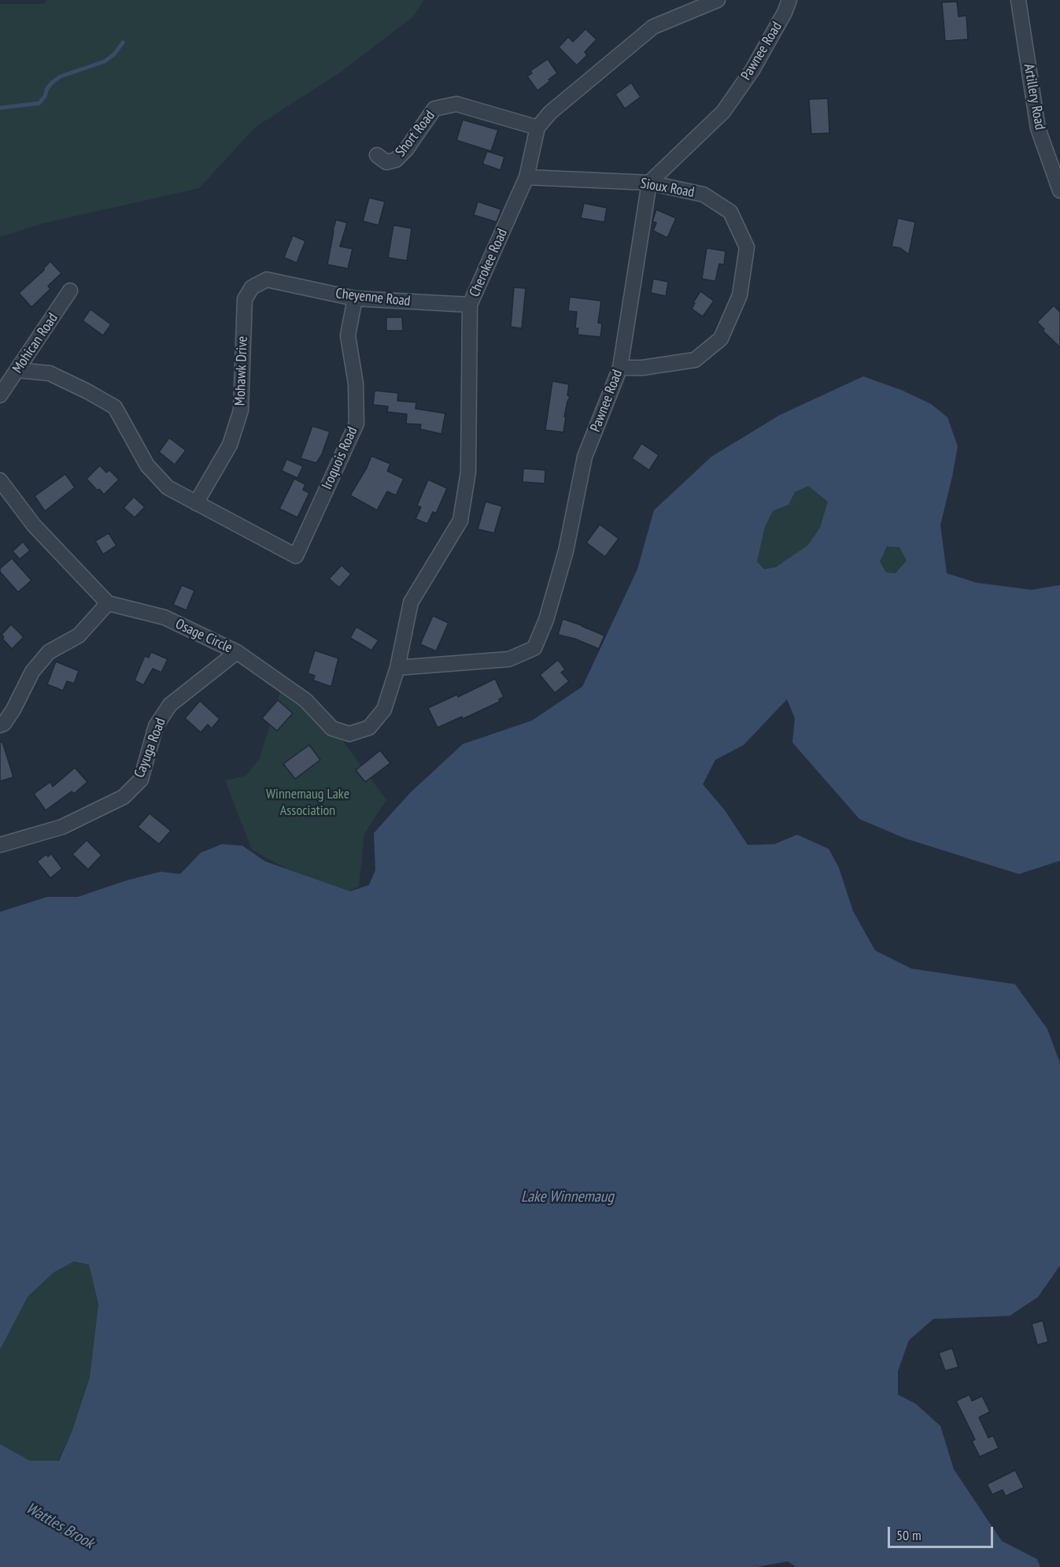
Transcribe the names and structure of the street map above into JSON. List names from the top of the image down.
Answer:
{
  "streets": {
    "street": [
      "Pawnee Road",
      "Artillery Road",
      "Short Road",
      "Sioux Road",
      "Cherokee Road",
      "Cheyenne Road",
      "Mohican Road",
      "Mohawk Drive",
      "Iroquois Road",
      "Osage Circle",
      "Cayuga Road"
    ]
  },
  "crossings": [
    ["Pawnee Road", "Sioux Road"],
    ["Pawnee Road", "Cherokee Road"],
    ["Pawnee Road", "Osage Circle"],
    ["Short Road", "Cherokee Road"],
    ["Sioux Road", "Cherokee Road"],
    ["Cherokee Road", "Cheyenne Road"],
    ["Cherokee Road", "Osage Circle"],
    ["Cheyenne Road", "Mohawk Drive"],
    ["Cheyenne Road", "Iroquois Road"],
    ["Mohawk Drive", "Iroquois Road"],
    ["Osage Circle", "Cayuga Road"]
  ],
  "water": ["Lake Winnemaug", "Wattles Brook"],
  "parks": ["Winnemaug Lake Association"],
  "scale_bar": "50 m"
}
